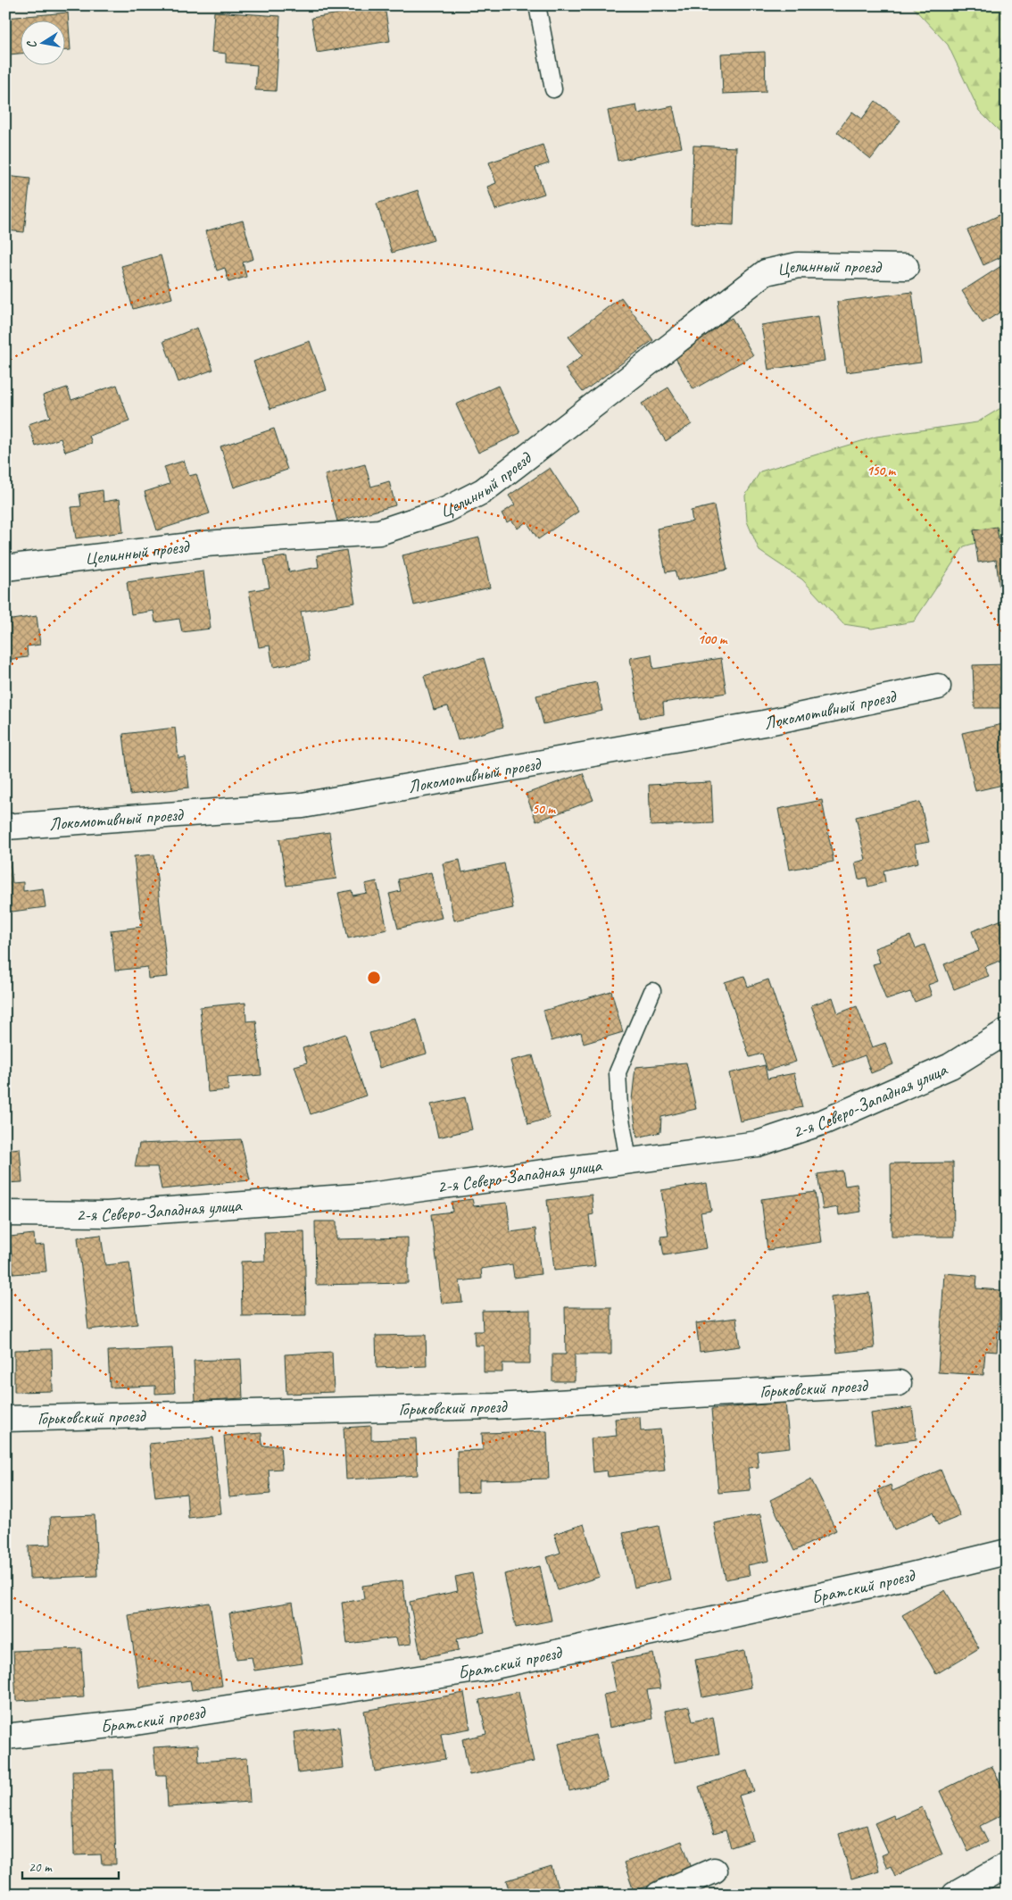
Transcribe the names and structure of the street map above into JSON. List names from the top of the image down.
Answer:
{
  "streets": {
    "street": [
      "Целинный проезд",
      "Локомотивный проезд",
      "2-я Северо-Западная улица",
      "Горьковский проезд",
      "Братский проезд"
    ]
  },
  "scale_bar": "20 m",
  "north": "left",
  "rings": ["150 m", "100 m", "50 m"]
}
